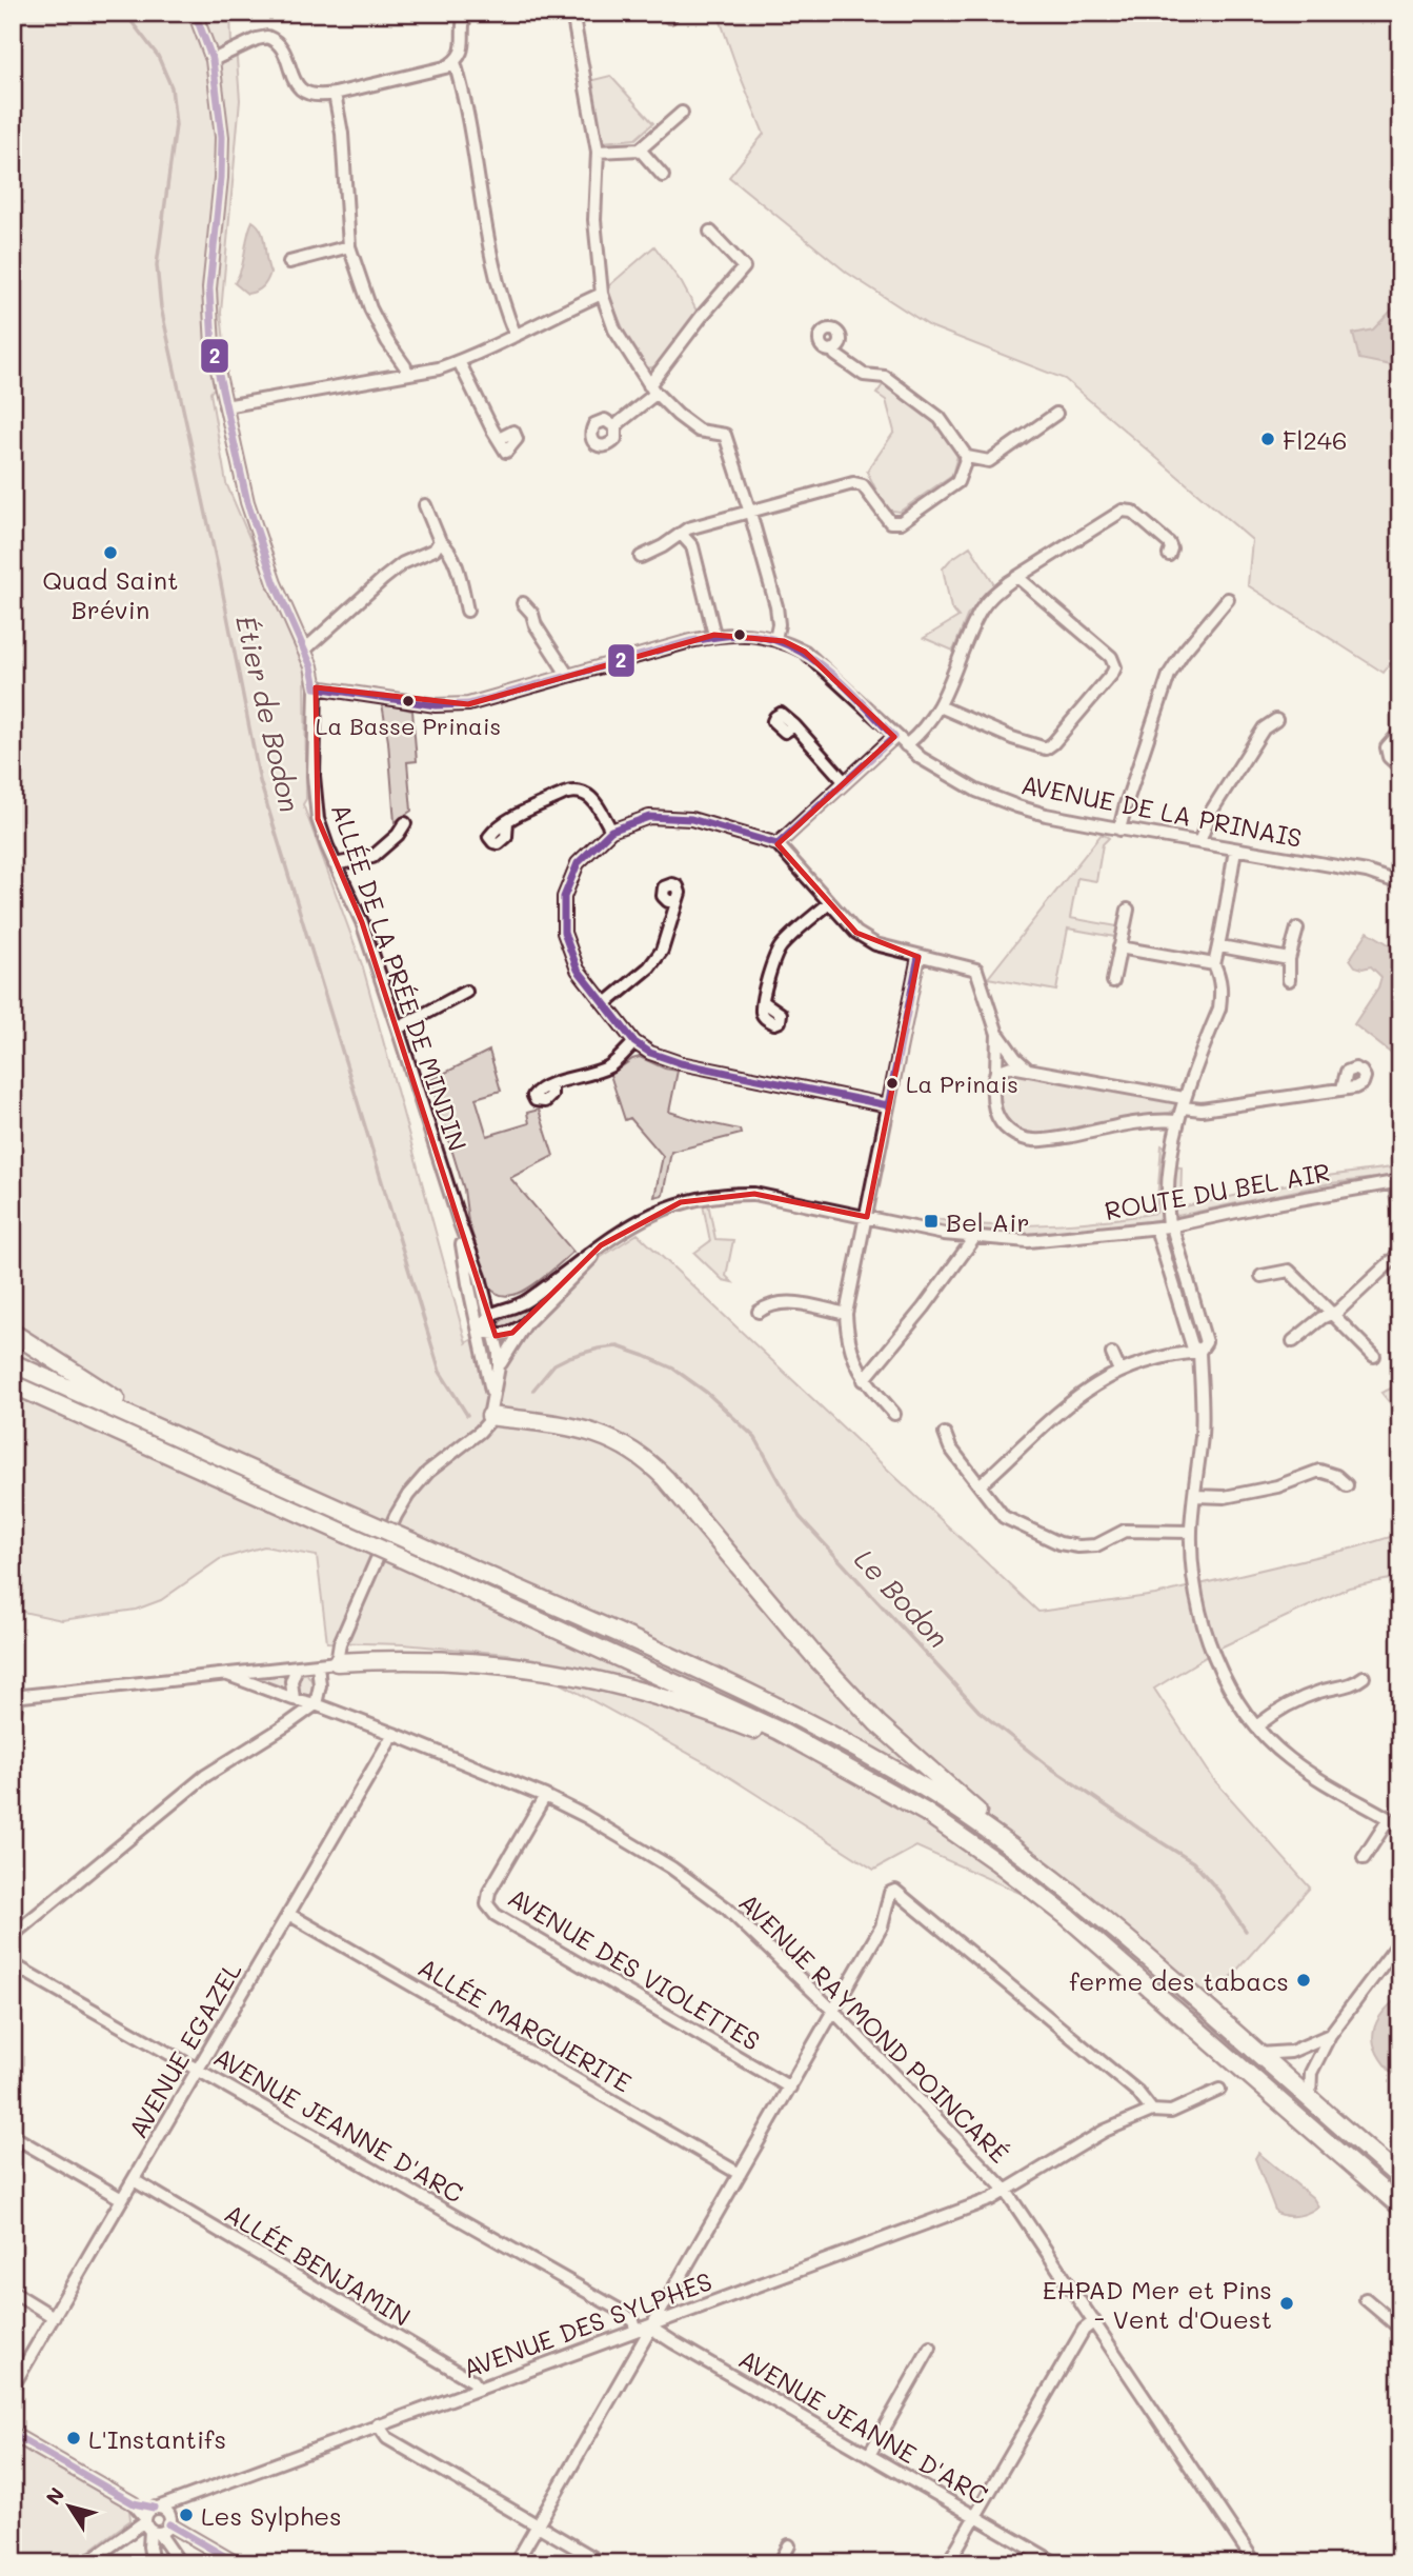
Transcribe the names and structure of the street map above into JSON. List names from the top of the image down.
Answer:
{
  "streets": {
    "street": [
      "AVENUE DE LA PRINAIS",
      "ALLÉE DE LA PRÉE DE MINDIN",
      "ROUTE DU BEL AIR",
      "AVENUE DES VIOLETTES",
      "ALLÉE MARGUERITE",
      "AVENUE RAYMOND POINCARÉ",
      "AVENUE EGAZEL",
      "AVENUE JEANNE D'ARC",
      "ALLÉE BENJAMIN",
      "AVENUE DES SYLPHES"
    ]
  },
  "crossings": [
    ["AVENUE DE LA PRINAIS", "ALLÉE DE LA PRÉE DE MINDIN"],
    ["AVENUE DES VIOLETTES", "AVENUE RAYMOND POINCARÉ"],
    ["ALLÉE MARGUERITE", "AVENUE EGAZEL"],
    ["AVENUE RAYMOND POINCARÉ", "AVENUE EGAZEL"],
    ["AVENUE RAYMOND POINCARÉ", "AVENUE DES SYLPHES"],
    ["AVENUE EGAZEL", "AVENUE JEANNE D'ARC"],
    ["AVENUE EGAZEL", "ALLÉE BENJAMIN"],
    ["AVENUE JEANNE D'ARC", "AVENUE DES SYLPHES"],
    ["ALLÉE BENJAMIN", "AVENUE DES SYLPHES"]
  ],
  "water": ["Étier de Bodon", "Le Bodon"],
  "places": {
    "other": [
      "Fl246",
      "Quad Saint Brévin",
      "La Basse Prinais",
      "La Prinais",
      "ferme des tabacs",
      "EHPAD Mer et Pins - Vent d'Ouest",
      "L'Instantifs",
      "Les Sylphes"
    ],
    "transit": ["Bel Air"]
  },
  "lines": ["transit line 2"],
  "north": "top left"
}
